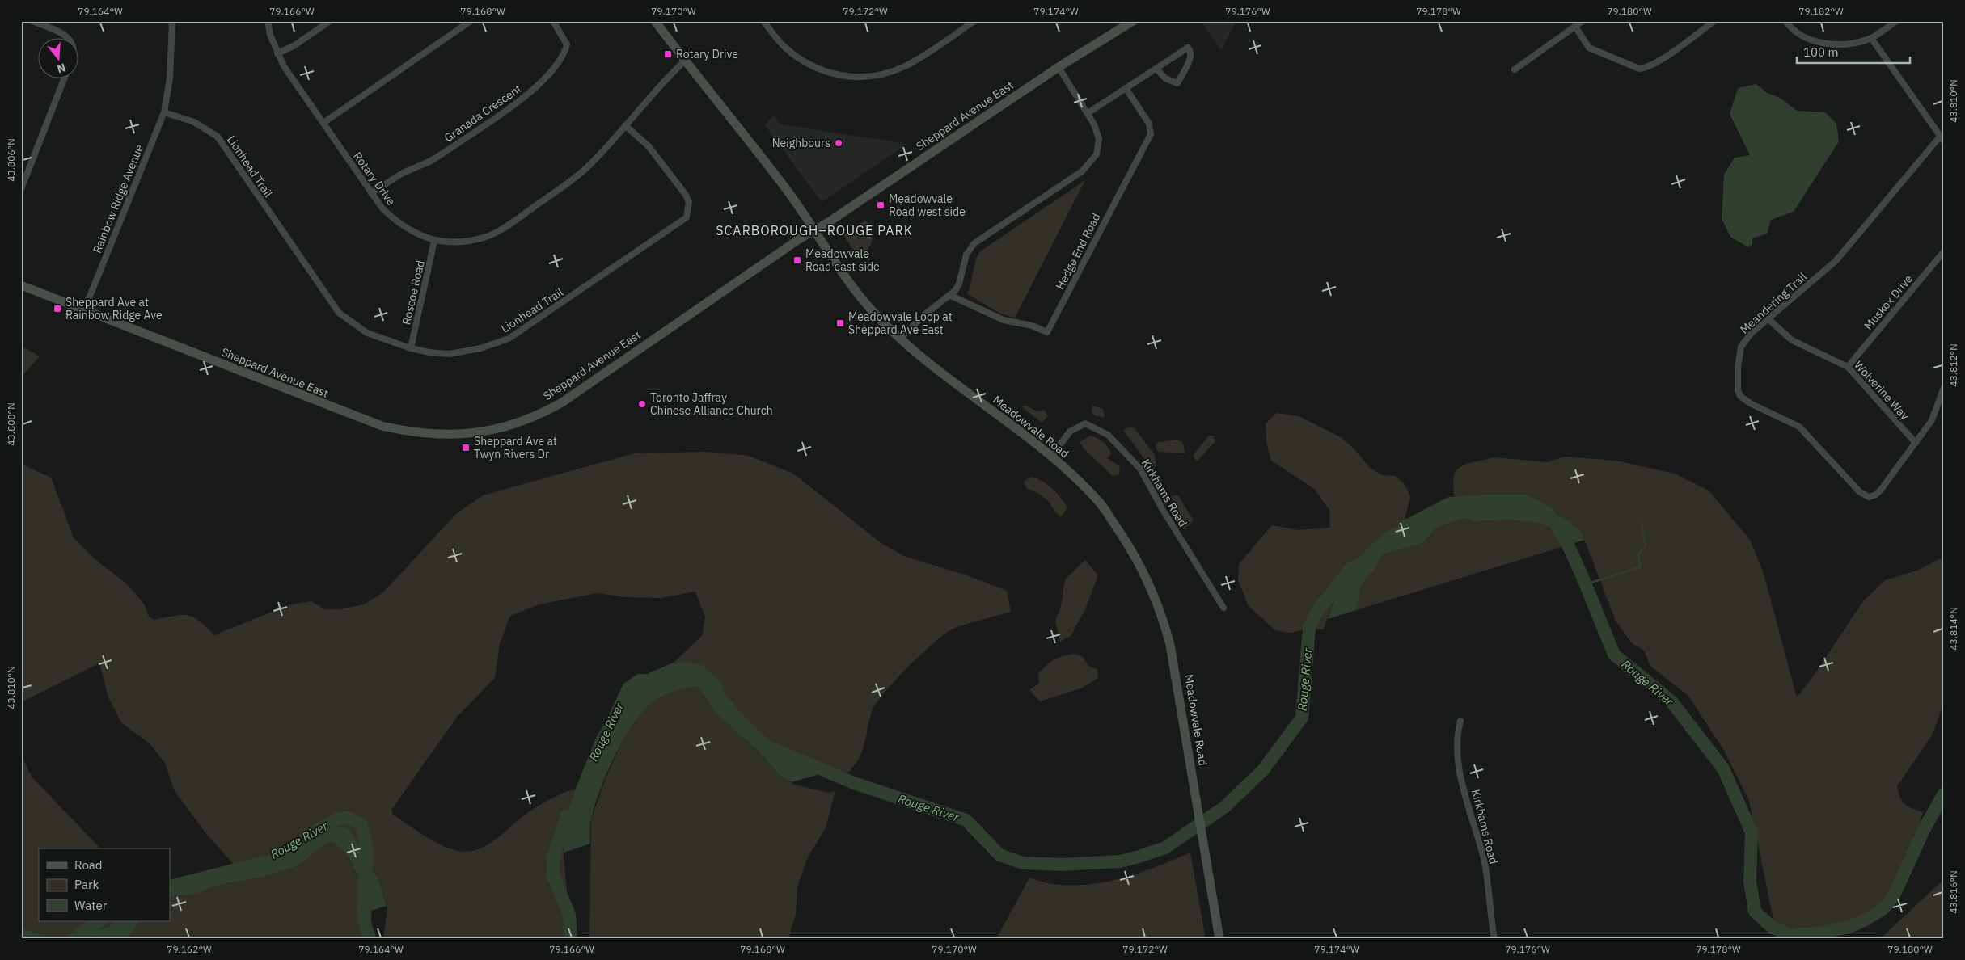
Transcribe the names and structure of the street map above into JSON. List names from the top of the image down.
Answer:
{
  "streets": {
    "main road": ["Sheppard Avenue East", "Meadowvale Road"],
    "street": [
      "Granada Crescent",
      "Lionhead Trail",
      "Rotary Drive",
      "Rainbow Ridge Avenue",
      "Hedge End Road",
      "Roscoe Road",
      "Muskox Drive",
      "Meandering Trail",
      "Wolverine Way",
      "Kirkhams Road"
    ]
  },
  "crossings": [
    ["Granada Crescent", "Rotary Drive"],
    ["Sheppard Avenue East", "Rainbow Ridge Avenue"],
    ["Sheppard Avenue East", "Meadowvale Road"],
    ["Lionhead Trail", "Rotary Drive"],
    ["Lionhead Trail", "Rainbow Ridge Avenue"],
    ["Lionhead Trail", "Roscoe Road"],
    ["Rotary Drive", "Roscoe Road"],
    ["Rotary Drive", "Meadowvale Road"],
    ["Muskox Drive", "Wolverine Way"],
    ["Meandering Trail", "Wolverine Way"],
    ["Meadowvale Road", "Kirkhams Road"]
  ],
  "districts": ["SCARBOROUGH–ROUGE PARK"],
  "water": ["Rouge River"],
  "places": {
    "transit": [
      "Rotary Drive",
      "Meadowvale Road west side",
      "Meadowvale Road east side",
      "Sheppard Ave at Rainbow Ridge Ave",
      "Meadowvale Loop at Sheppard Ave East",
      "Sheppard Ave at Twyn Rivers Dr"
    ],
    "other": ["Neighbours", "Toronto Jaffray Chinese Alliance Church"]
  },
  "legend": ["Road", "Park", "Water"],
  "scale_bar": "100 m",
  "north": "bottom",
  "coordinates": [
    "79.164°W",
    "79.166°W",
    "79.168°W",
    "79.170°W",
    "79.172°W",
    "79.174°W",
    "79.176°W",
    "79.178°W",
    "79.180°W",
    "79.182°W",
    "43.810°N",
    "43.806°N",
    "43.812°N",
    "43.808°N",
    "43.814°N",
    "43.816°N",
    "79.162°W"
  ]
}
